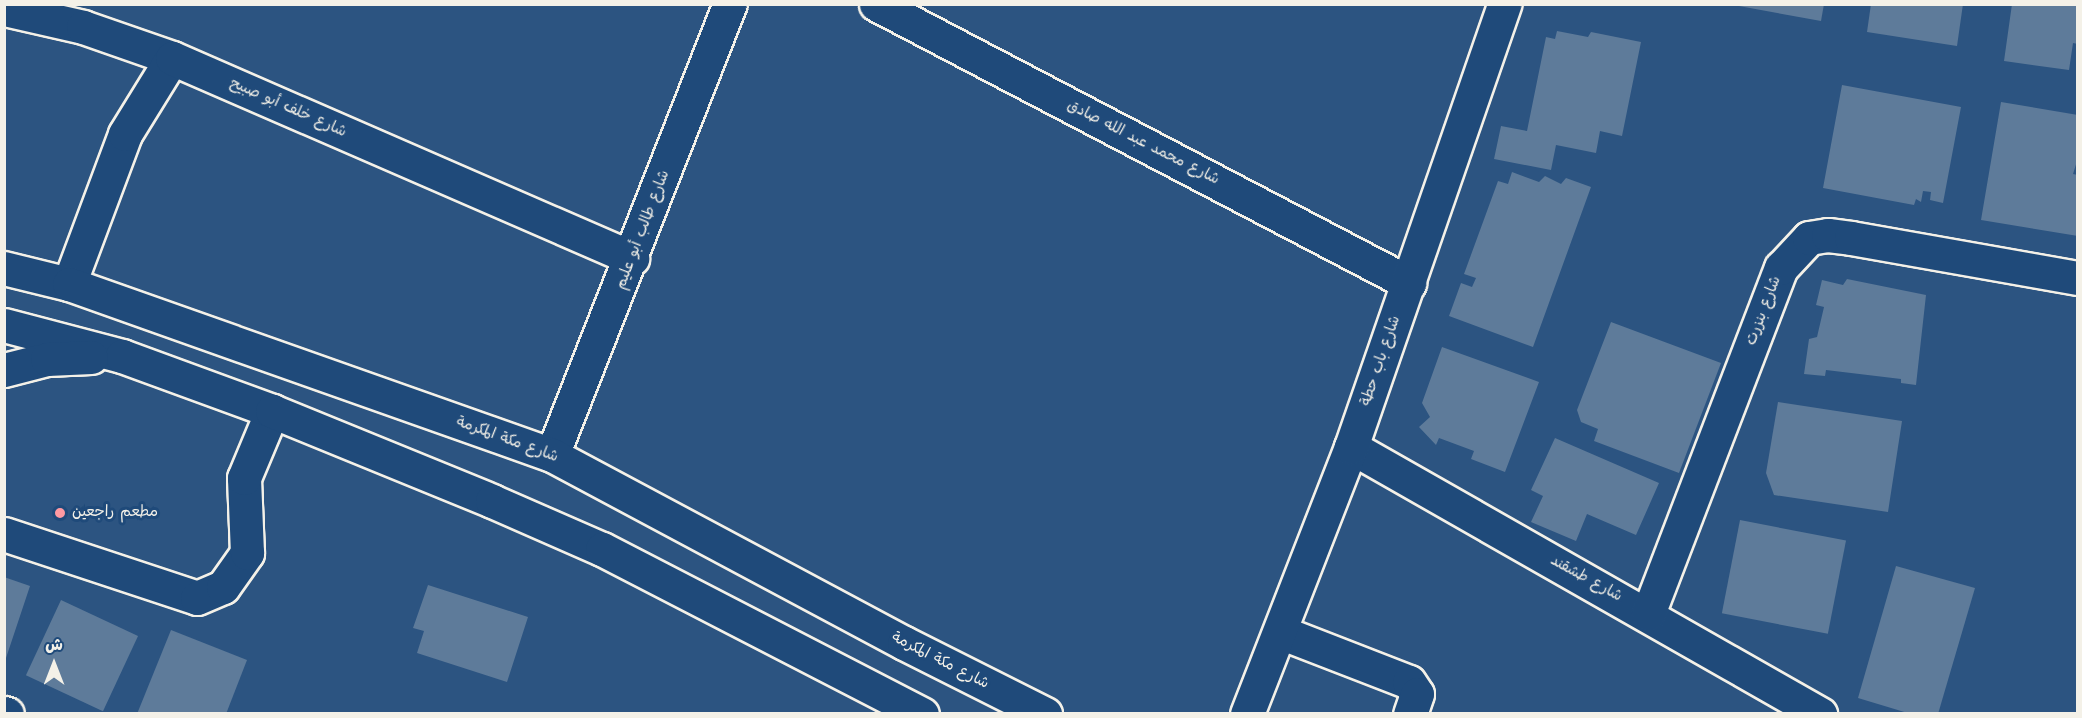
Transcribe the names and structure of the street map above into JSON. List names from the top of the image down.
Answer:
{
  "streets": {
    "street": [
      "شارع خلف أبو صبيح",
      "شارع محمد عبد الله صادق",
      "شارع طالب أبو عليم",
      "شارع بنزرت",
      "شارع باب حطة",
      "شارع مكة المكرمة",
      "شارع طشقند"
    ]
  },
  "crossings": [
    ["شارع خلف أبو صبيح", "شارع طالب أبو عليم"],
    ["شارع محمد عبد الله صادق", "شارع باب حطة"],
    ["شارع طالب أبو عليم", "شارع مكة المكرمة"],
    ["شارع بنزرت", "شارع طشقند"],
    ["شارع باب حطة", "شارع طشقند"]
  ],
  "places": ["مطعم راجعين"],
  "north": "top"
}
